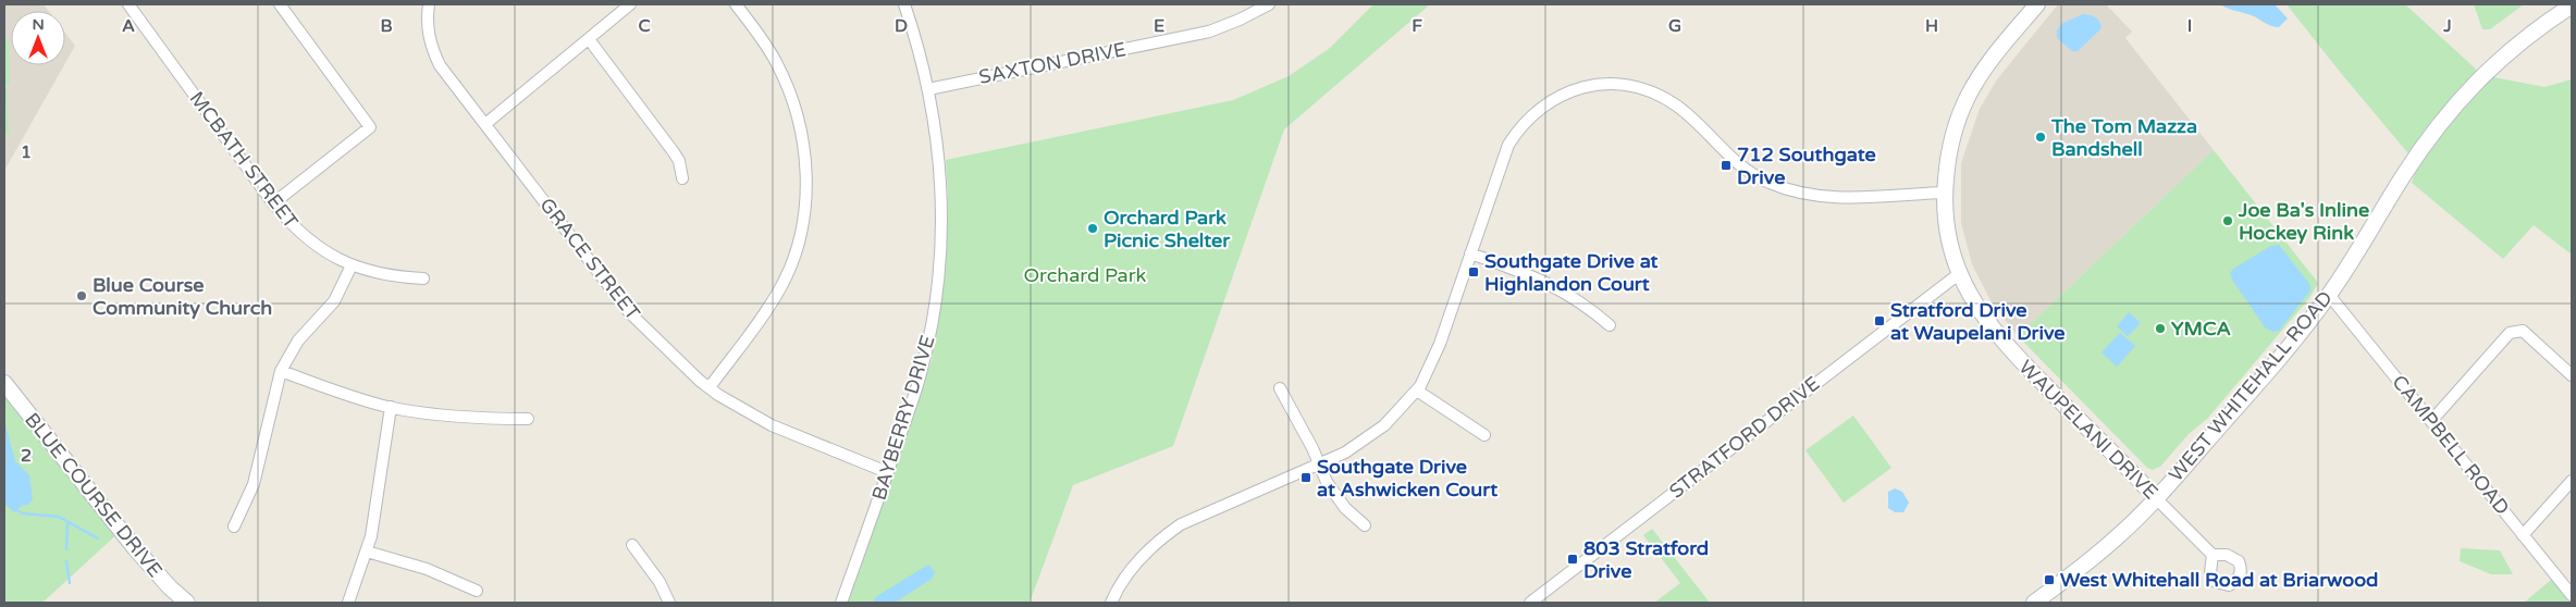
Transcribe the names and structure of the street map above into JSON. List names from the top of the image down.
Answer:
{
  "streets": {
    "main road": ["WEST WHITEHALL ROAD", "WAUPELANI DRIVE", "BLUE COURSE DRIVE"],
    "street": [
      "SAXTON DRIVE",
      "MCBATH STREET",
      "GRACE STREET",
      "BAYBERRY DRIVE",
      "STRATFORD DRIVE",
      "CAMPBELL ROAD"
    ]
  },
  "crossings": [
    ["SAXTON DRIVE", "BAYBERRY DRIVE"],
    ["GRACE STREET", "BAYBERRY DRIVE"],
    ["WEST WHITEHALL ROAD", "WAUPELANI DRIVE"],
    ["WEST WHITEHALL ROAD", "CAMPBELL ROAD"],
    ["WAUPELANI DRIVE", "STRATFORD DRIVE"]
  ],
  "parks": ["Orchard Park"],
  "places": {
    "other": [
      "The Tom Mazza Bandshell",
      "Joe Ba's Inline Hockey Rink",
      "Orchard Park Picnic Shelter",
      "Blue Course Community Church",
      "YMCA"
    ],
    "transit": [
      "712 Southgate Drive",
      "Southgate Drive at Highlandon Court",
      "Stratford Drive at Waupelani Drive",
      "Southgate Drive at Ashwicken Court",
      "803 Stratford Drive",
      "West Whitehall Road at Briarwood"
    ]
  },
  "north": "top",
  "grid": {
    "columns": [
      "A",
      "B",
      "C",
      "D",
      "E",
      "F",
      "G",
      "H",
      "I",
      "J"
    ],
    "rows": ["1", "2"]
  }
}
